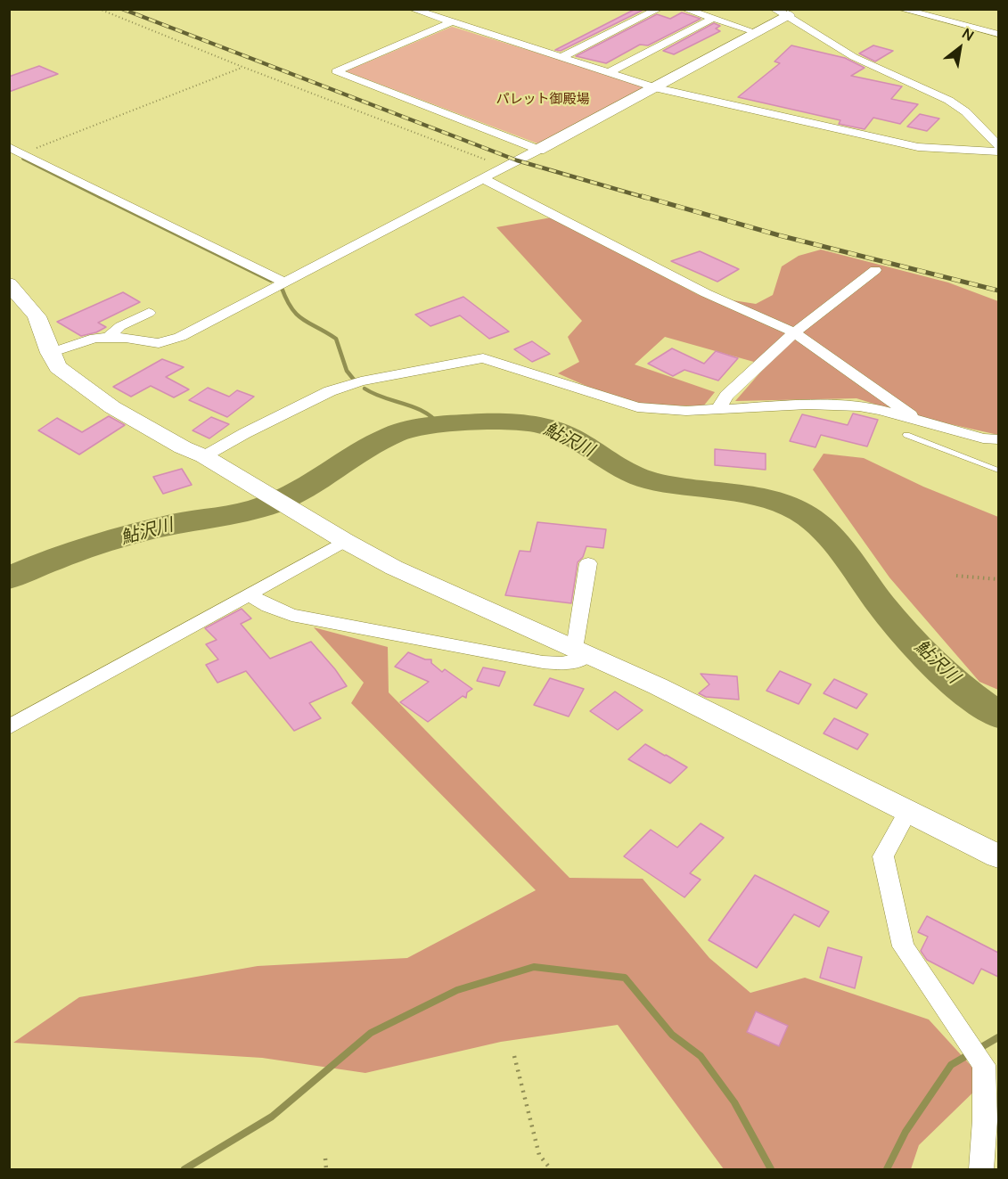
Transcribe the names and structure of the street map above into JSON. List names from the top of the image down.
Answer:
{
  "water": ["鮎沢川"],
  "parks": ["パレット御殿場"],
  "north": "top right"
}
